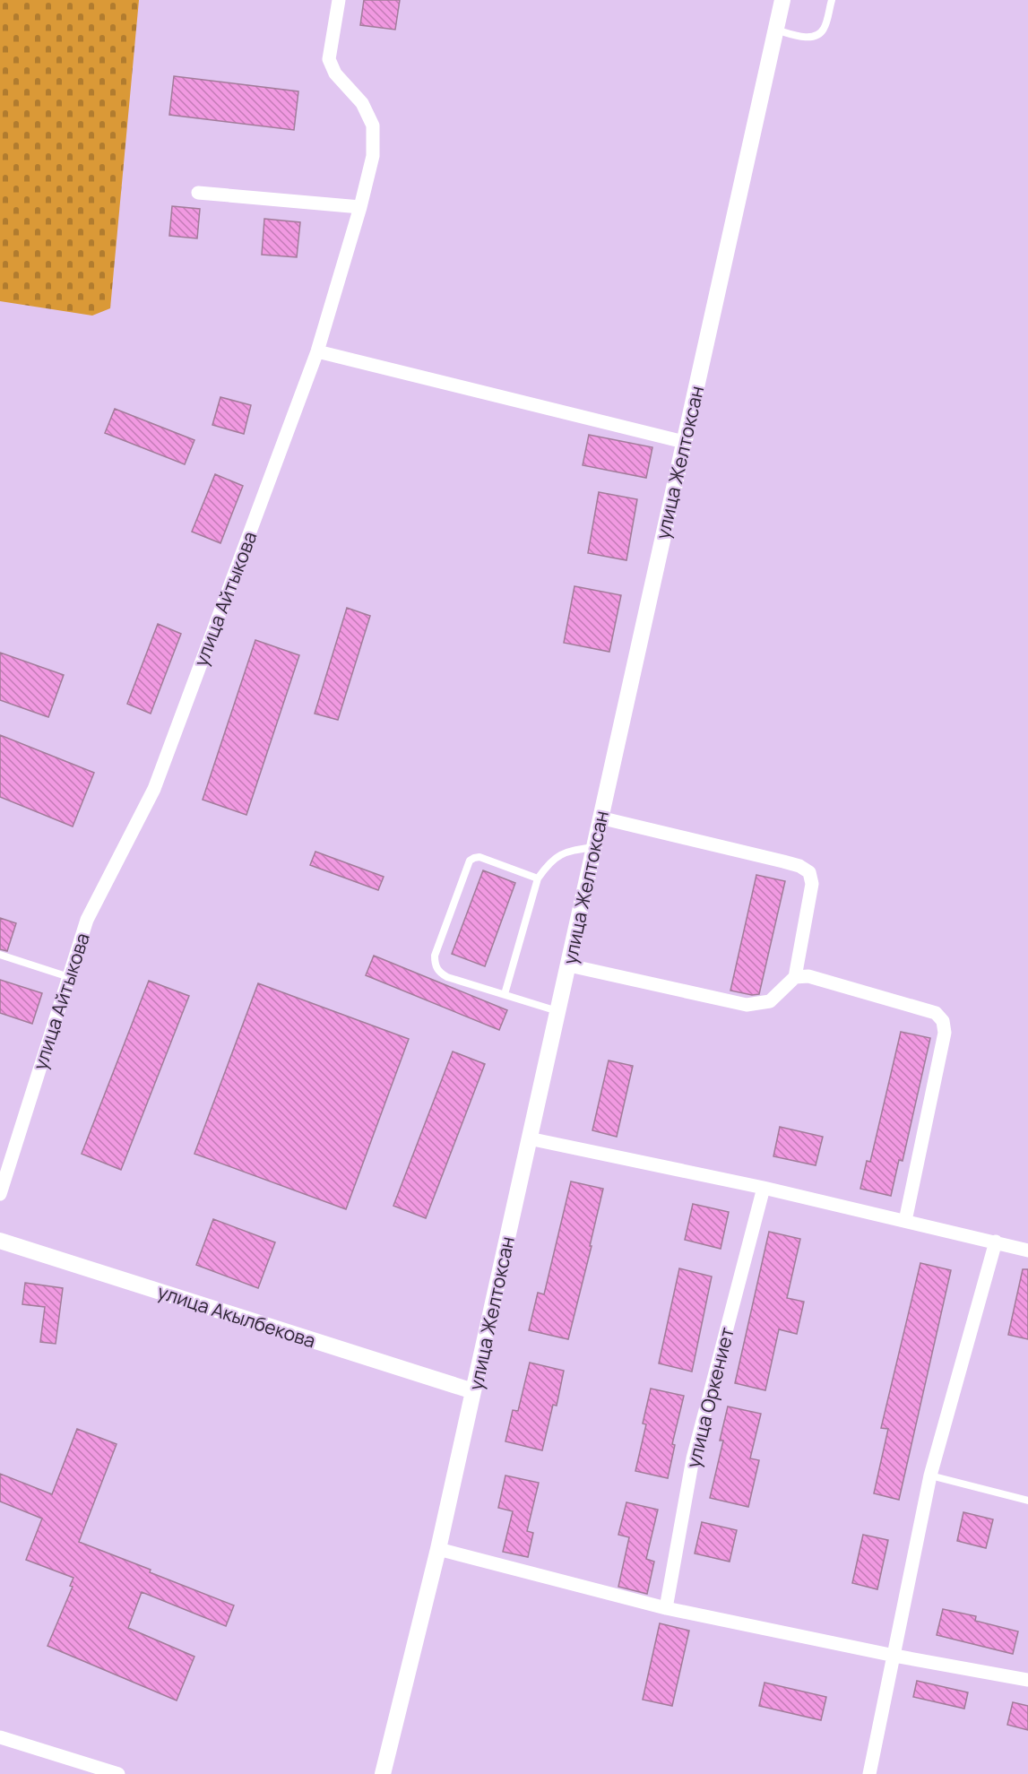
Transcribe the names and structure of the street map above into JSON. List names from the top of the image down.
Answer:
{
  "streets": {
    "street": [
      "улица Желтоксан",
      "улица Айтыкова",
      "улица Акылбекова",
      "улица Оркениет"
    ]
  },
  "crossings": [
    ["улица Желтоксан", "улица Акылбекова"]
  ]
}
